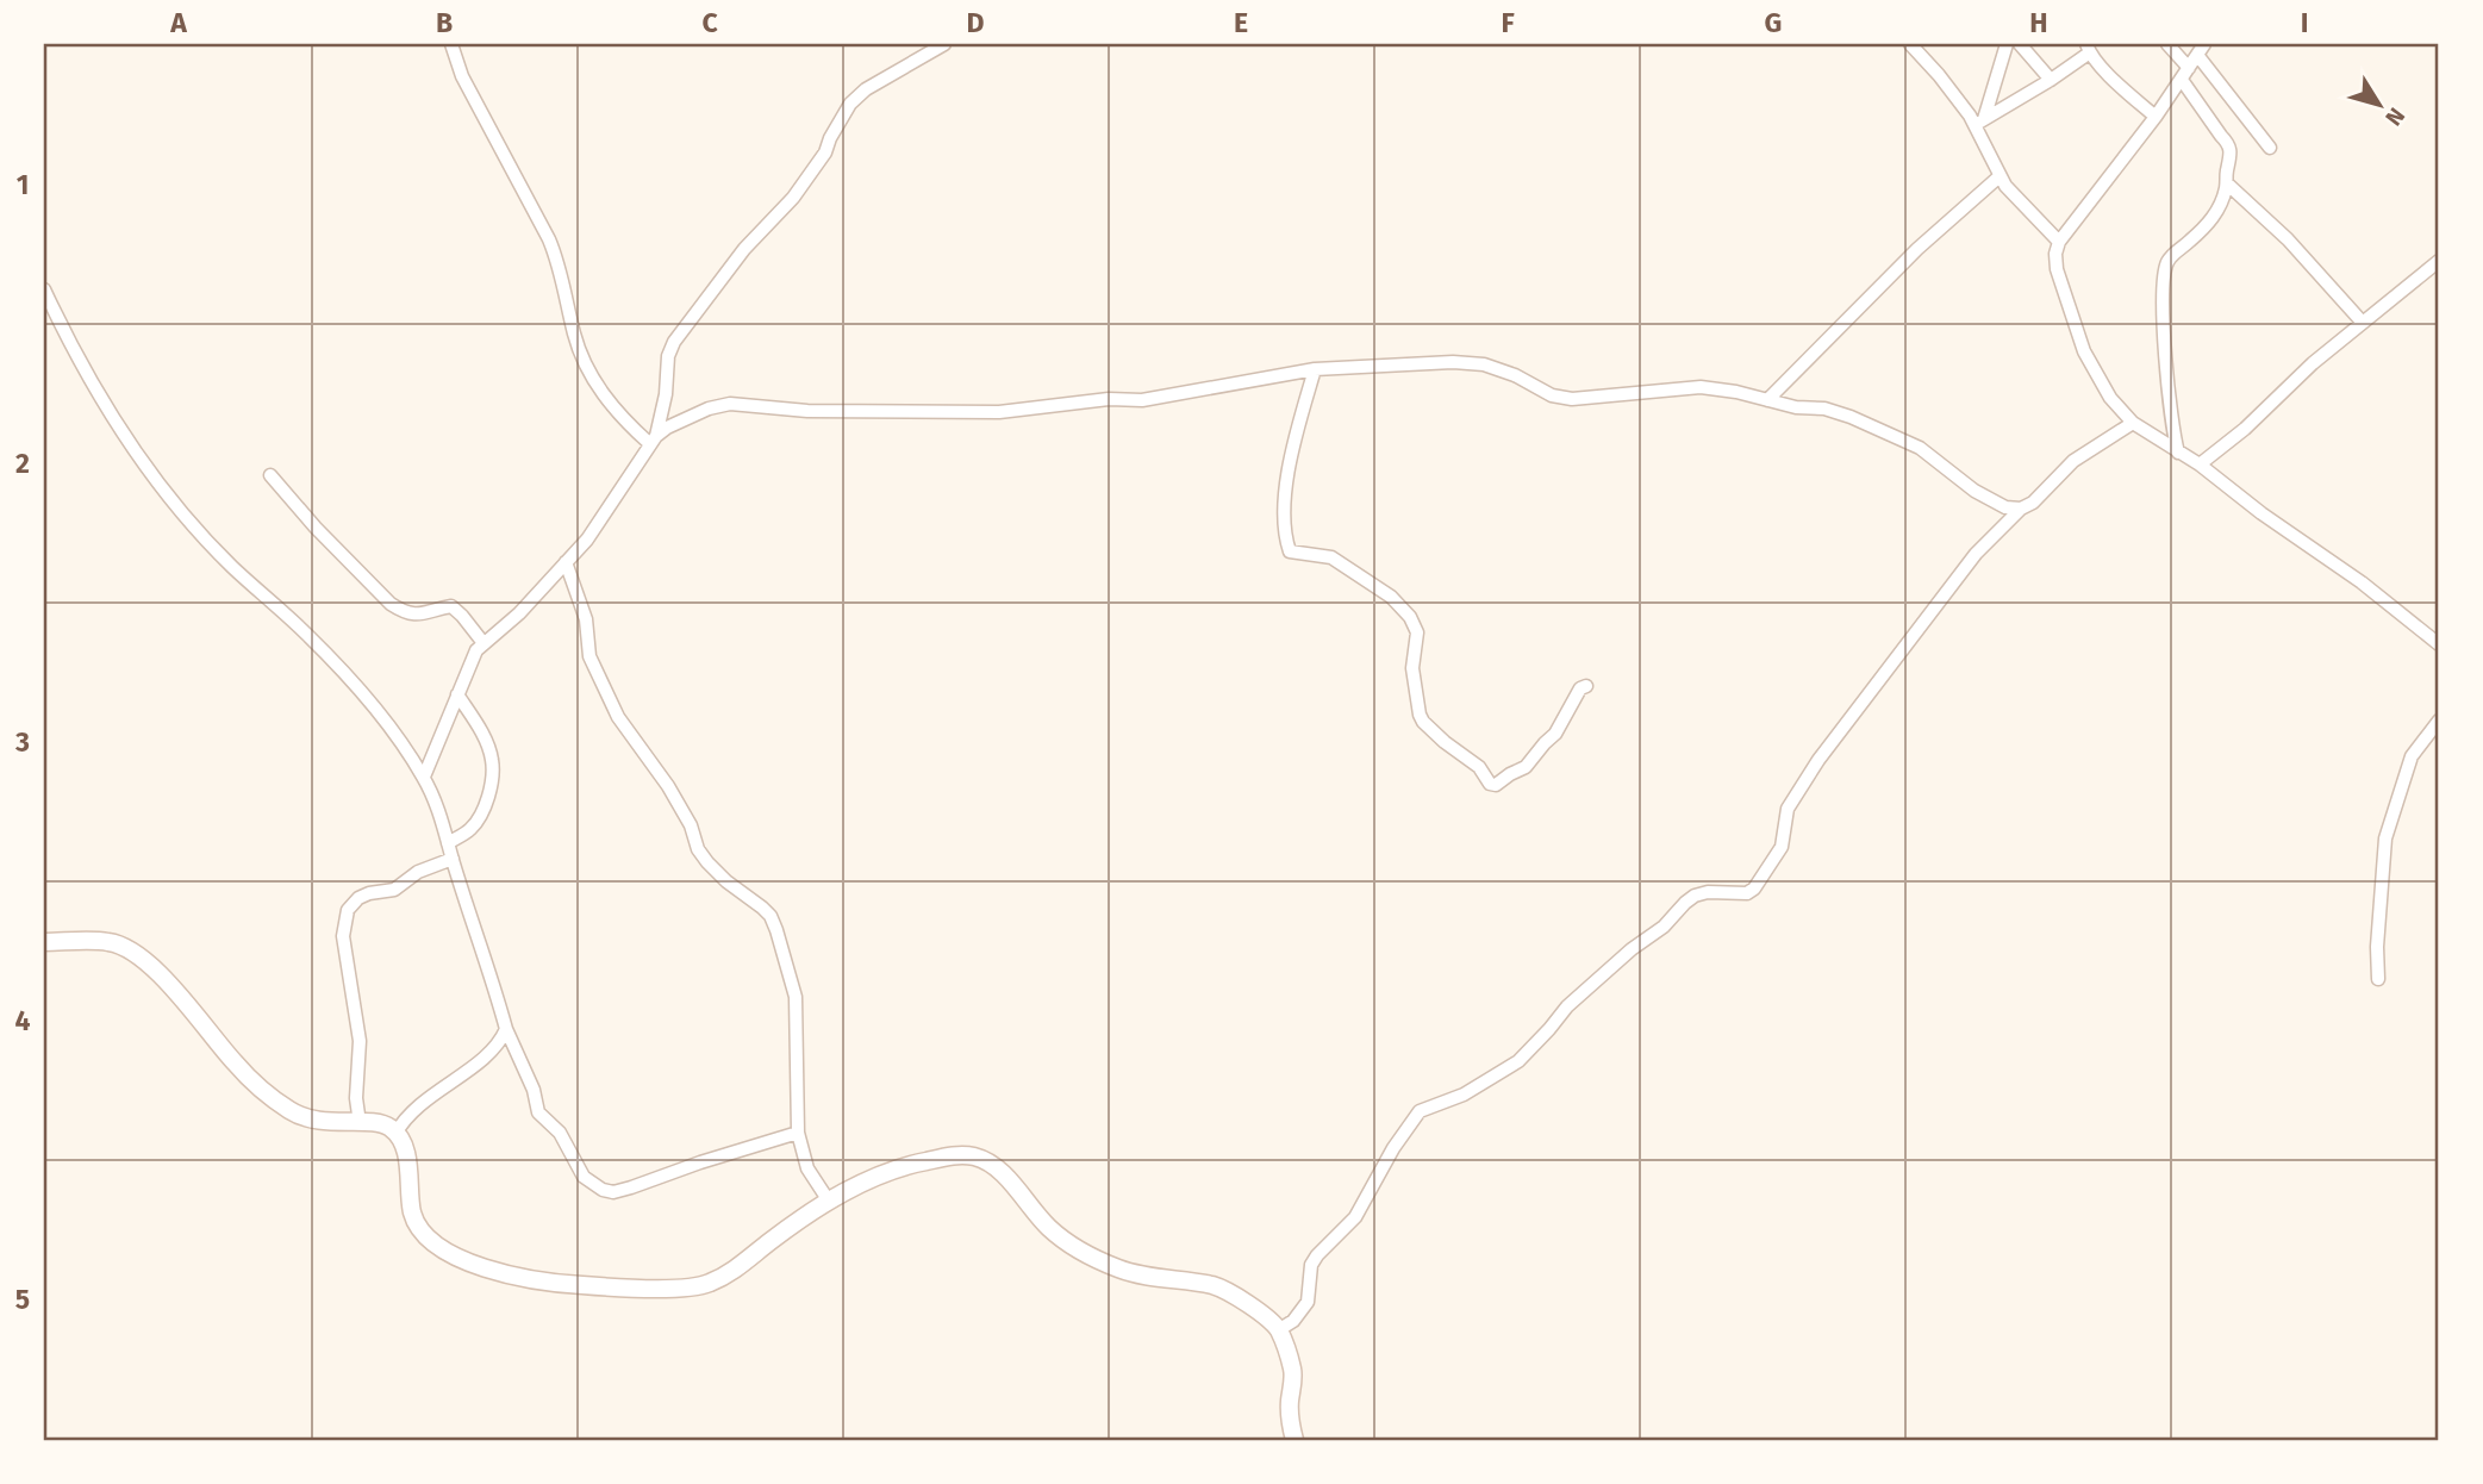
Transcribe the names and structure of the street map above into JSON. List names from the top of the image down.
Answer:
{
  "north": "bottom right",
  "grid": {
    "columns": [
      "A",
      "B",
      "C",
      "D",
      "E",
      "F",
      "G",
      "H",
      "I"
    ],
    "rows": [
      "1",
      "2",
      "3",
      "4",
      "5"
    ]
  }
}
